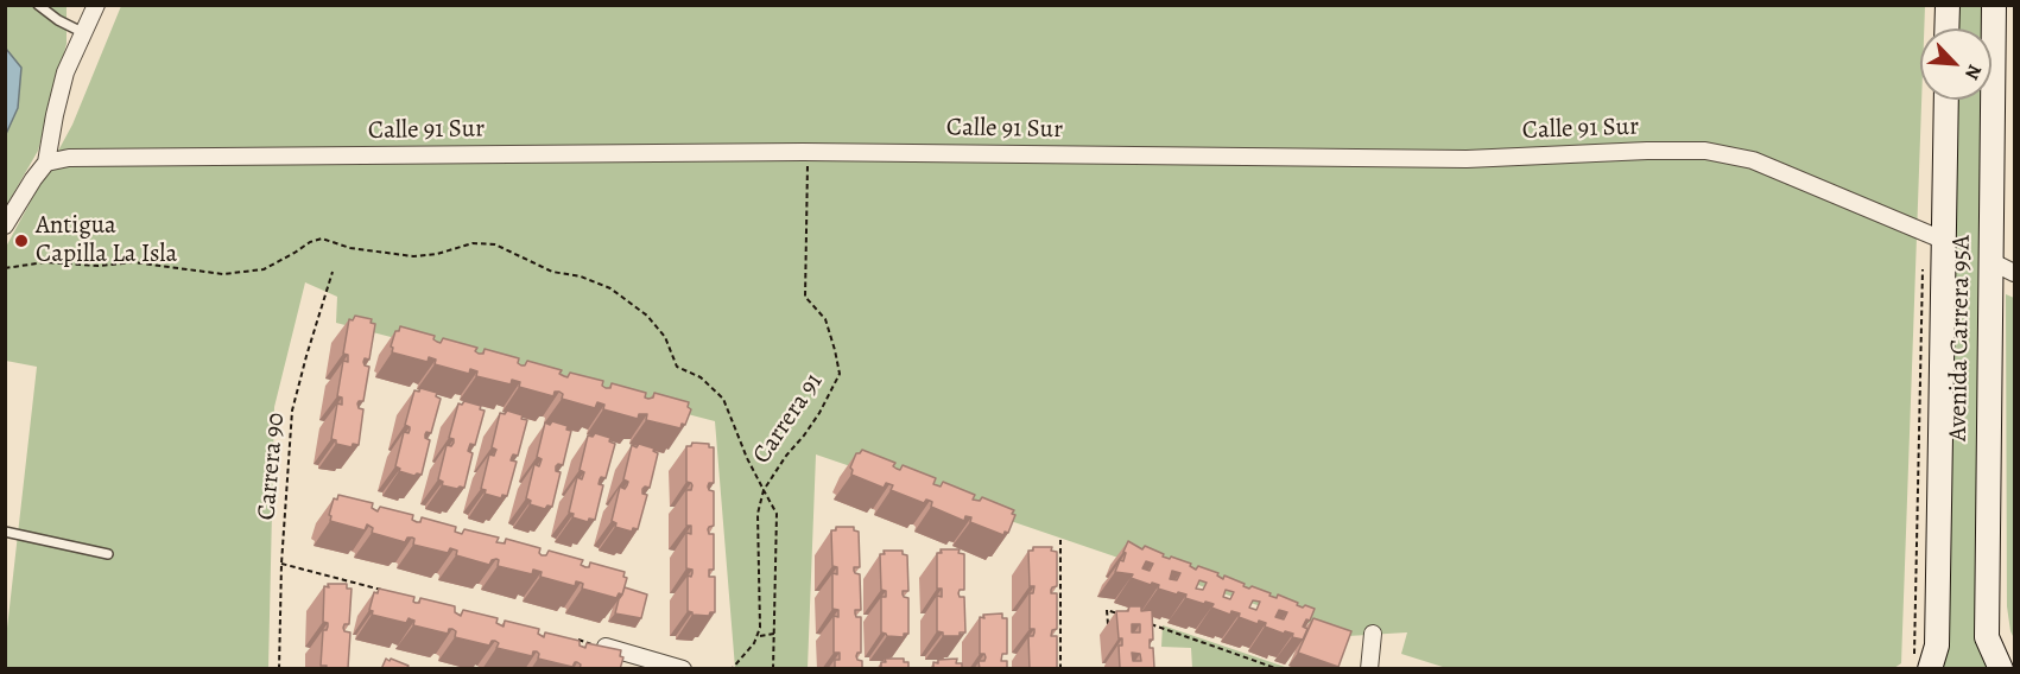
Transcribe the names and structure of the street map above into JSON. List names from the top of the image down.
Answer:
{
  "streets": {
    "main road": ["Avenida Carrera 95A"],
    "street": ["Calle 91 Sur"],
    "path": ["Carrera 91", "Carrera 90"]
  },
  "crossings": [
    ["Calle 91 Sur", "Avenida Carrera 95A"],
    ["Calle 91 Sur", "Carrera 91"]
  ],
  "places": ["Antigua Capilla La Isla"],
  "north": "bottom right"
}
